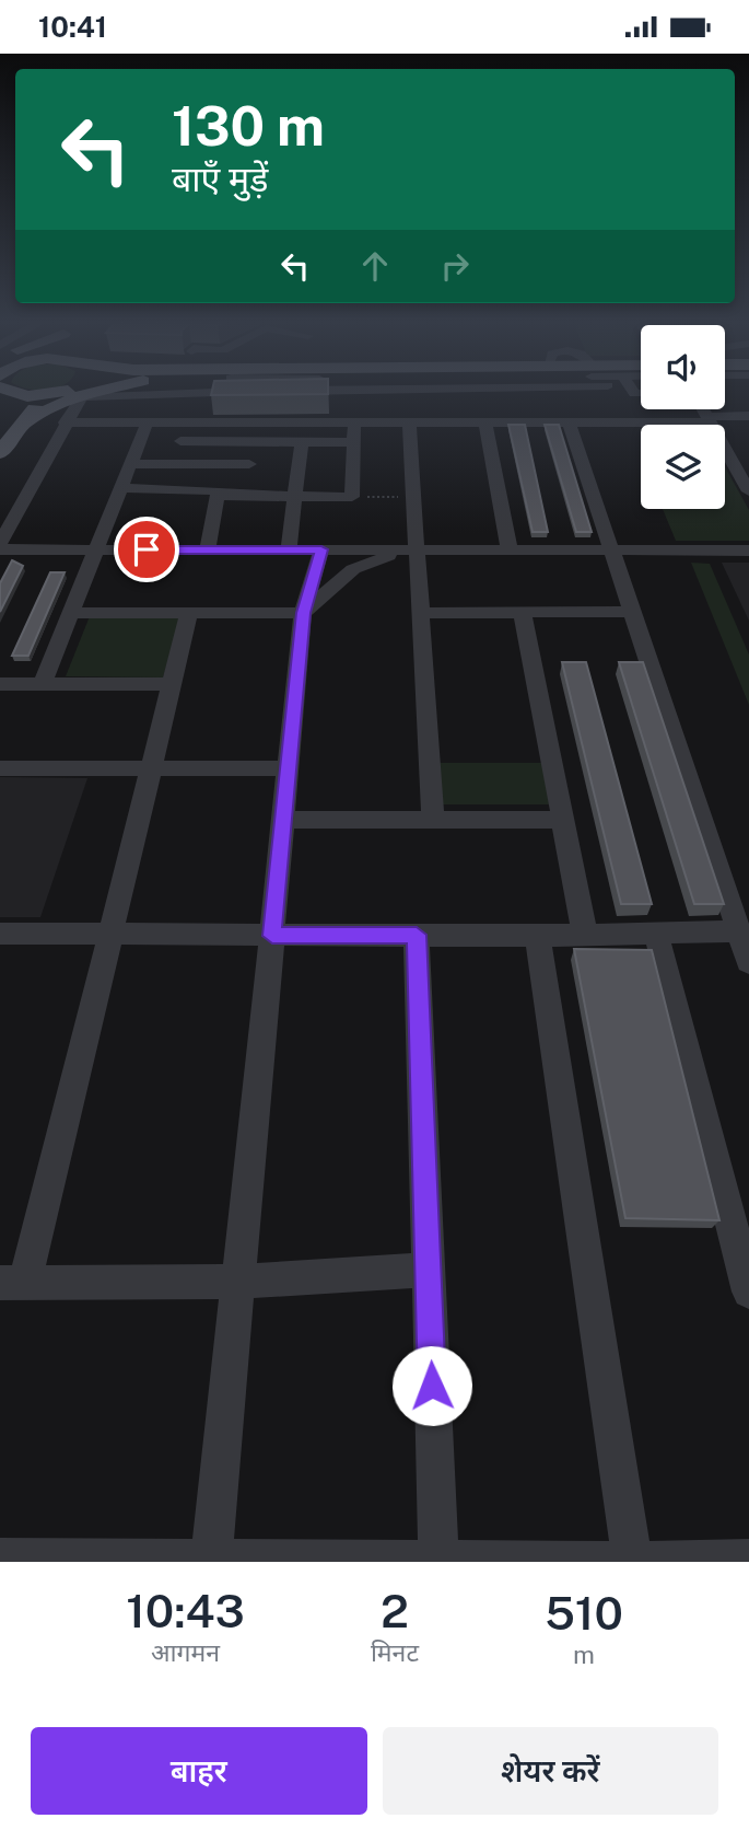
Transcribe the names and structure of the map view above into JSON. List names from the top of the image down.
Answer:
{
  "page": {
    "status": "10:41",
    "turn": ["130 m", "बाएँ मुड़ें"],
    "eta": [
      "10:43",
      "आगमन",
      "2",
      "मिनट",
      "510",
      "m"
    ],
    "buttons": ["बाहर", "शेयर करें"]
  }
}
